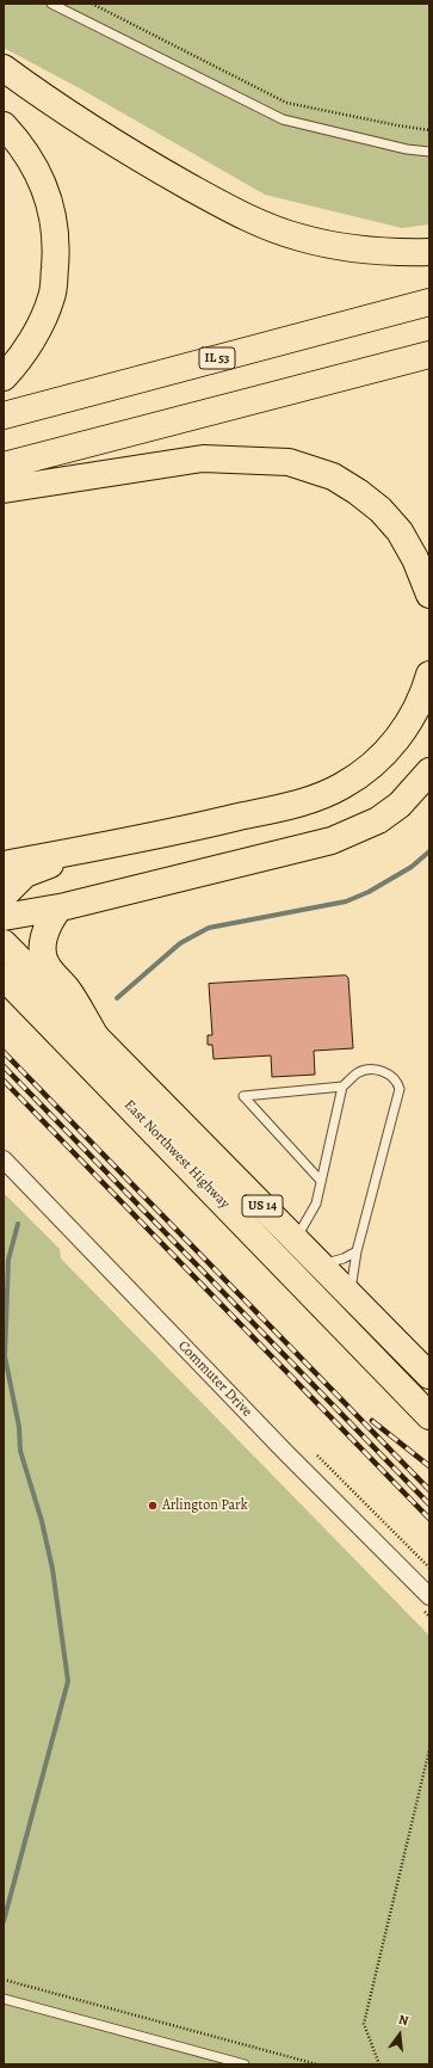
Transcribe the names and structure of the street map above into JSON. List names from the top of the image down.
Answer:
{
  "streets": {
    "main road": ["IL 53", "East Northwest Highway", "US 14"],
    "street": ["Commuter Drive"]
  },
  "places": ["Arlington Park"],
  "north": "top"
}
